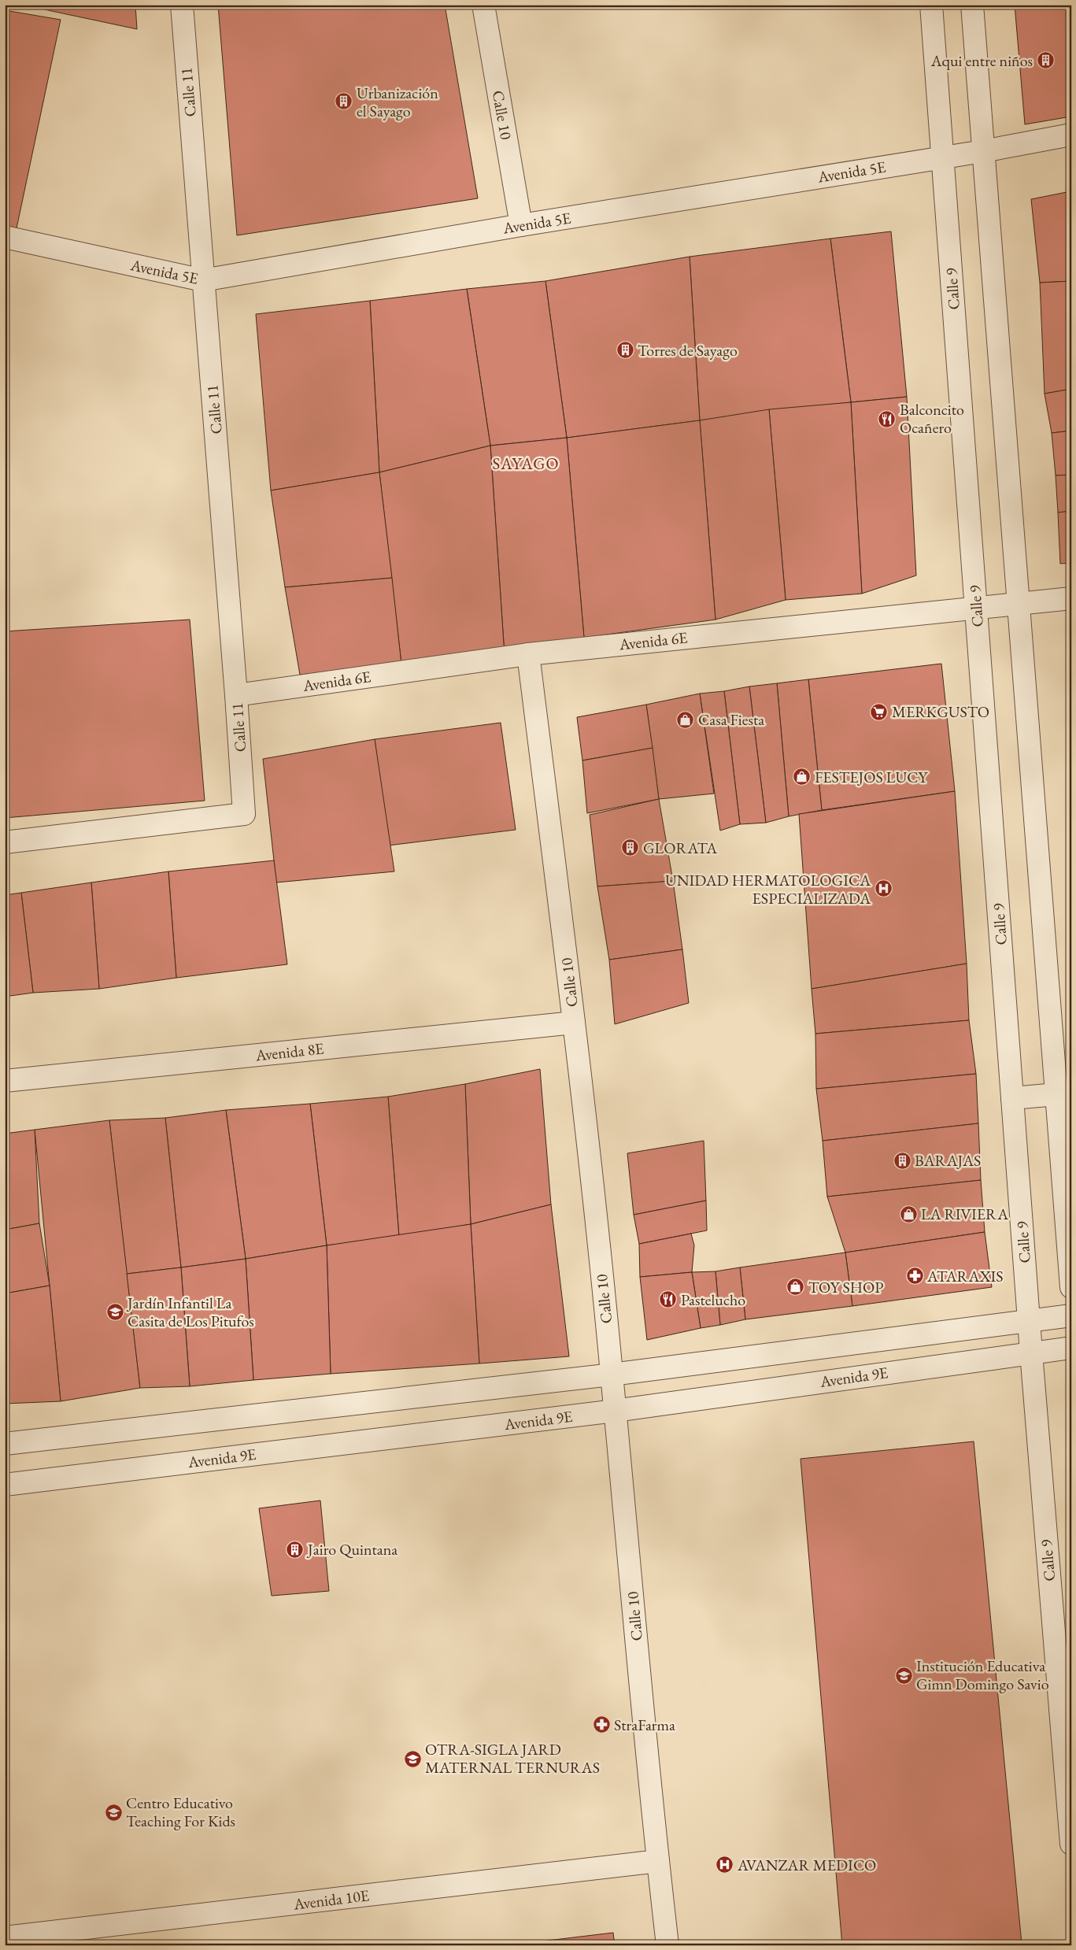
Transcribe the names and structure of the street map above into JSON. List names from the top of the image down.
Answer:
{
  "streets": {
    "street": [
      "Calle 11",
      "Calle 10",
      "Avenida 5E",
      "Calle 9",
      "Avenida 6E",
      "Avenida 8E",
      "Avenida 9E",
      "Avenida 10E"
    ]
  },
  "crossings": [
    ["Calle 11", "Avenida 5E"],
    ["Calle 11", "Avenida 6E"],
    ["Calle 10", "Avenida 5E"],
    ["Calle 10", "Avenida 6E"],
    ["Calle 10", "Avenida 8E"],
    ["Calle 10", "Avenida 9E"],
    ["Calle 10", "Avenida 10E"],
    ["Avenida 5E", "Calle 9"],
    ["Calle 9", "Avenida 6E"],
    ["Calle 9", "Avenida 9E"]
  ],
  "districts": ["SAYAGO"],
  "places": {
    "building": [
      "Aqui entre niños",
      "Urbanización el Sayago",
      "Torres de Sayago",
      "GLORATA",
      "BARAJAS",
      "Jairo Quintana"
    ],
    "restaurant": ["Balconcito Ocañero", "Pastelucho"],
    "supermarket": ["MERKGUSTO"],
    "shop": [
      "Casa Fiesta",
      "FESTEJOS LUCY",
      "LA RIVIERA",
      "TOY SHOP"
    ],
    "hospital": ["UNIDAD HERMATOLOGICA ESPECIALIZADA", "AVANZAR MEDICO"],
    "pharmacy": ["ATARAXIS", "StraFarma"],
    "school or university": [
      "Jardín Infantil La Casita de Los Pitufos",
      "Institución Educativa Gimn Domingo Savio",
      "OTRA-SIGLA JARD MATERNAL TERNURAS",
      "Centro Educativo Teaching For Kids"
    ]
  }
}
